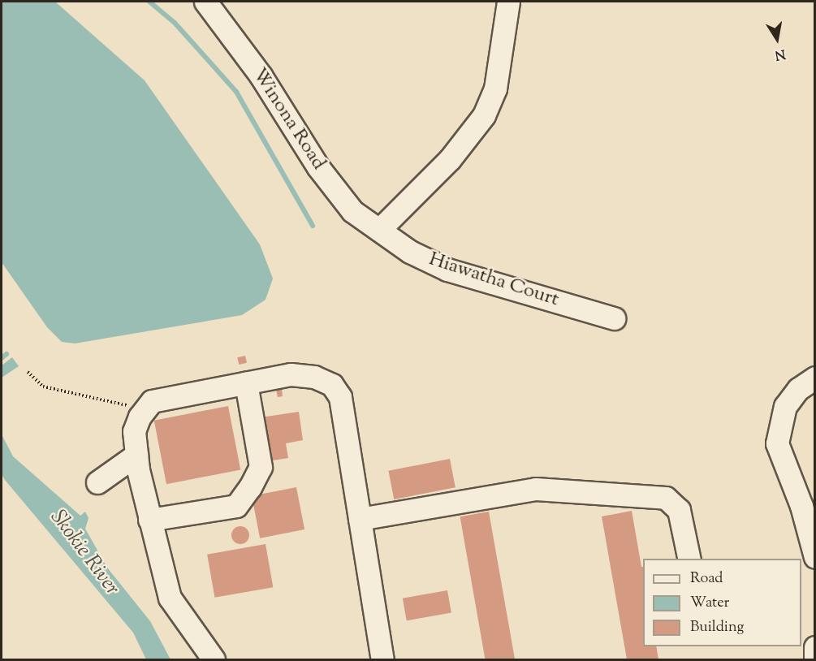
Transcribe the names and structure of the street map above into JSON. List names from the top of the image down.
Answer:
{
  "streets": {
    "street": ["Winona Road", "Hiawatha Court"]
  },
  "crossings": [
    ["Winona Road", "Hiawatha Court"]
  ],
  "water": ["Skokie River"],
  "legend": ["Road", "Water", "Building"],
  "north": "bottom"
}
